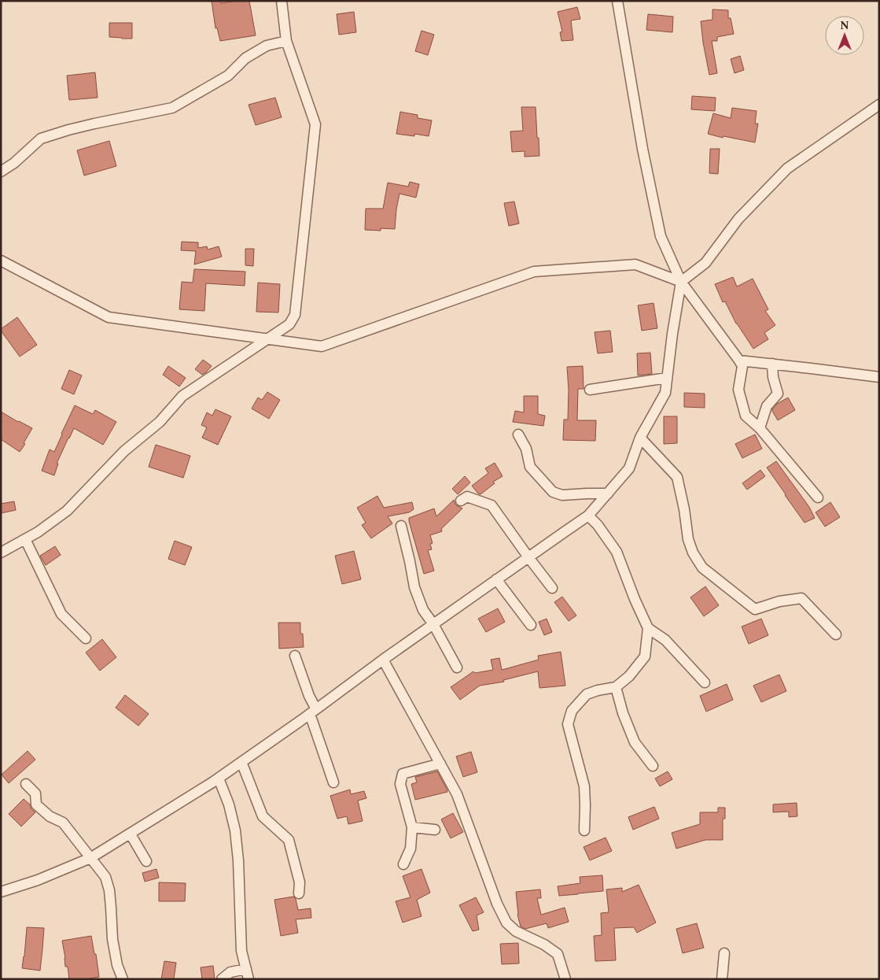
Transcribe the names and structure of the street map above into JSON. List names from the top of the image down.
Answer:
{
  "north": "top"
}
